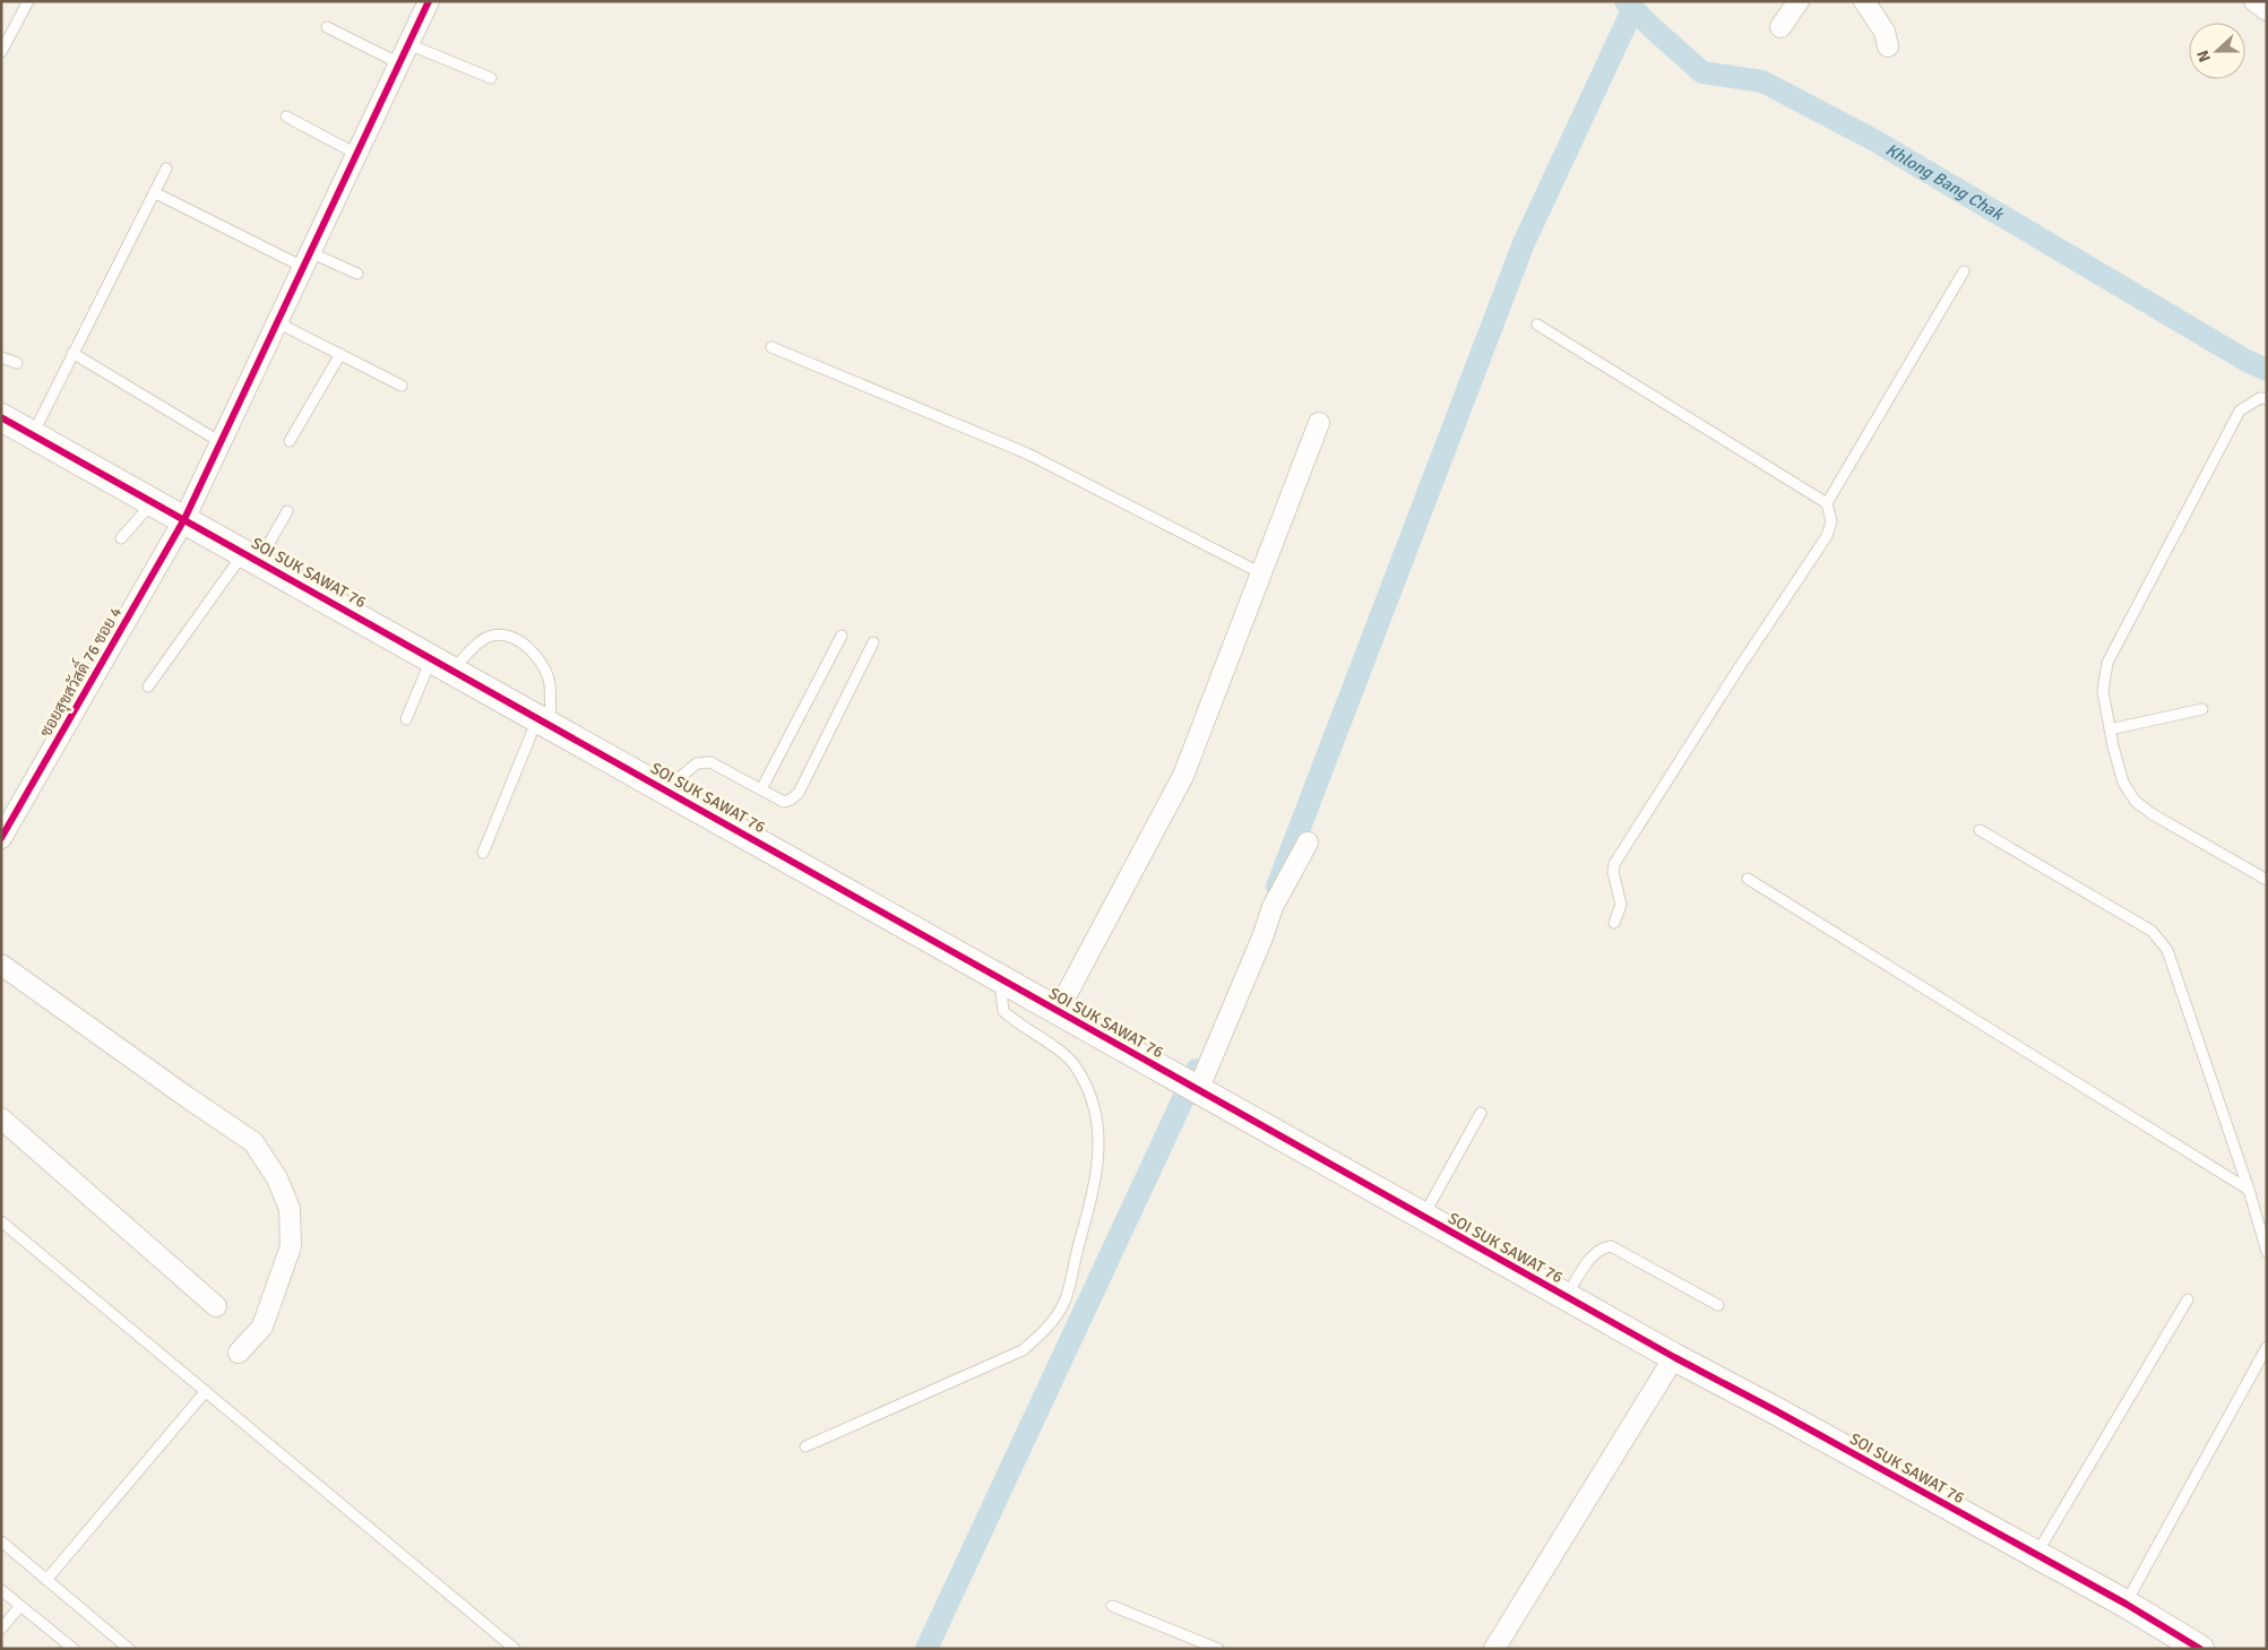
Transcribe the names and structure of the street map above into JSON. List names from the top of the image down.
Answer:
{
  "streets": {
    "street": ["SOI SUK SAWAT 76", "ซอยสุขสวัสดิ์ 76 ซอย 4"]
  },
  "crossings": [
    ["SOI SUK SAWAT 76", "ซอยสุขสวัสดิ์ 76 ซอย 4"]
  ],
  "water": ["Khlong Bang Chak"],
  "north": "left"
}
